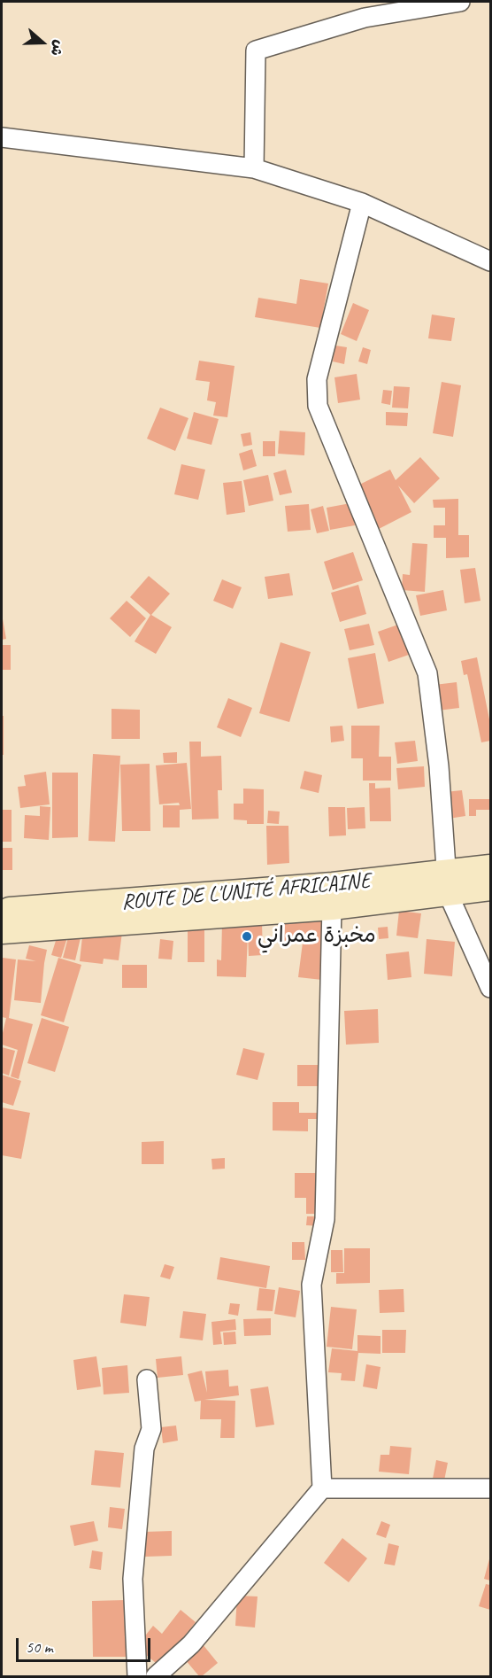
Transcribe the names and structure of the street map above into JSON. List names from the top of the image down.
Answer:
{
  "streets": {
    "main road": ["ROUTE DE L'UNITÉ AFRICAINE"]
  },
  "places": ["مخبزة عمراني"],
  "scale_bar": "50 m",
  "north": "right"
}
